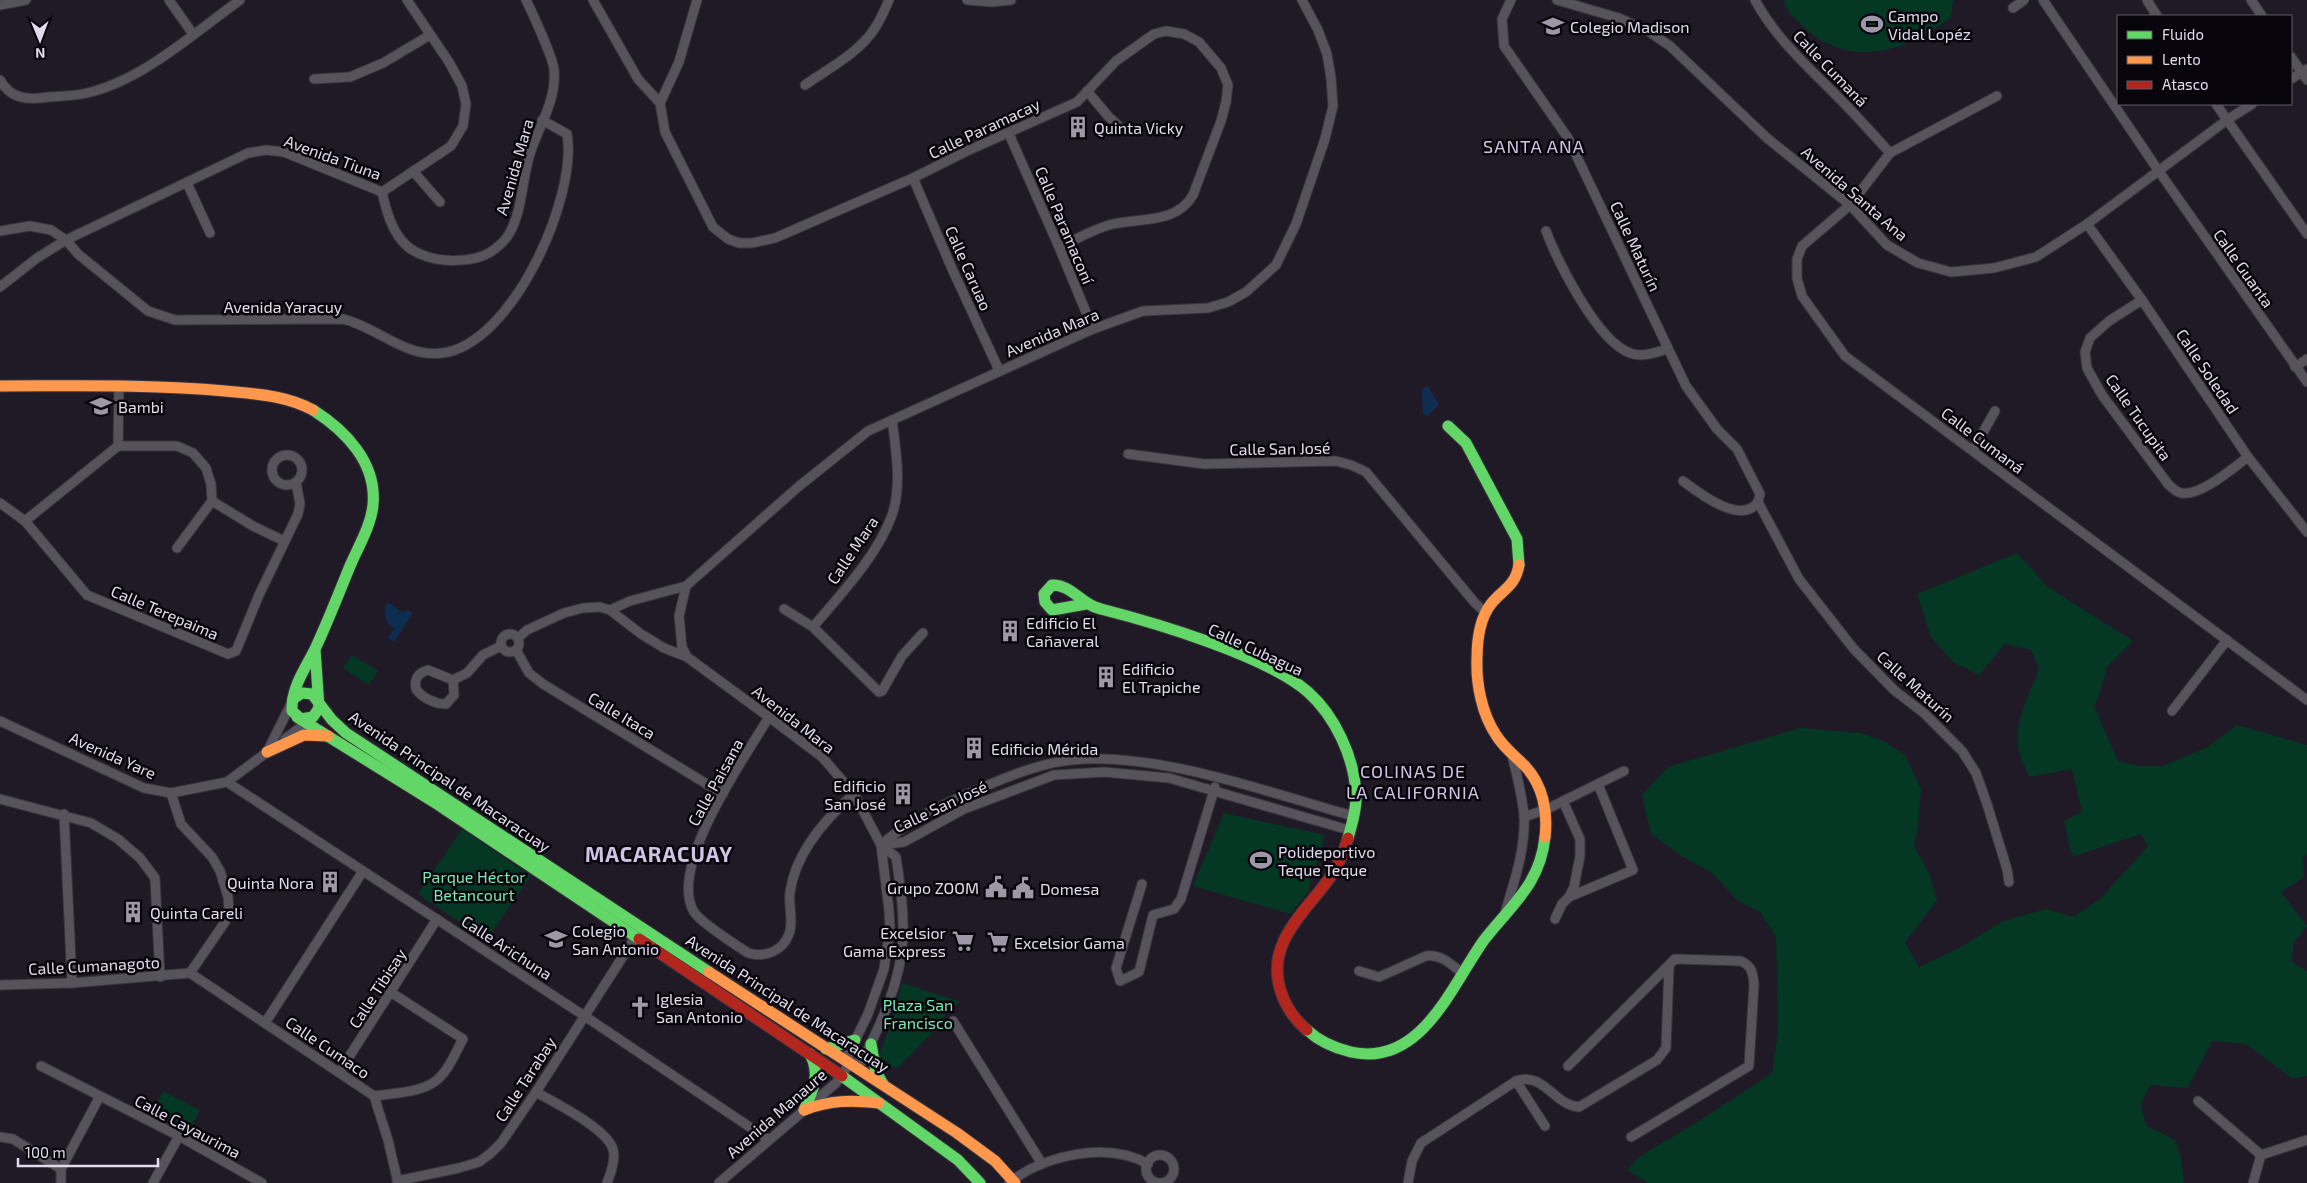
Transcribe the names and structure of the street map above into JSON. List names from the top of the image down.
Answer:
{
  "streets": {
    "street": [
      "Calle Cumaná",
      "Calle Paramacay",
      "Avenida Tiuna",
      "Avenida Mara",
      "Avenida Santa Ana",
      "Calle Paramaconí",
      "Calle Maturín",
      "Calle Caruao",
      "Calle Guanta",
      "Avenida Yaracuy",
      "Calle Soledad",
      "Calle Tucupita",
      "Calle San José",
      "Calle Mara",
      "Calle Terepaima",
      "Calle Cubagua",
      "Calle Itaca",
      "Avenida Yare",
      "Avenida Principal de Macaracuay",
      "Calle Paisana",
      "Calle Arichuna",
      "Calle Cumanagoto",
      "Calle Tibisay",
      "Calle Cumaco",
      "Calle Tarabay",
      "Avenida Manaure",
      "Calle Cayaurima"
    ]
  },
  "crossings": [
    ["Calle Cumaná", "Avenida Santa Ana"],
    ["Calle Paramacay", "Calle Paramaconí"],
    ["Calle Paramacay", "Calle Caruao"],
    ["Avenida Tiuna", "Avenida Mara"],
    ["Avenida Tiuna", "Avenida Yaracuy"],
    ["Avenida Mara", "Calle Paramaconí"],
    ["Avenida Mara", "Calle Caruao"],
    ["Avenida Mara", "Avenida Yaracuy"],
    ["Avenida Mara", "Calle San José"],
    ["Avenida Mara", "Calle Mara"],
    ["Avenida Mara", "Avenida Principal de Macaracuay"],
    ["Avenida Mara", "Calle Paisana"],
    ["Avenida Mara", "Avenida Manaure"],
    ["Avenida Santa Ana", "Calle Guanta"],
    ["Avenida Santa Ana", "Calle Soledad"],
    ["Calle Soledad", "Calle Tucupita"],
    ["Calle San José", "Calle Cubagua"],
    ["Calle Itaca", "Calle Paisana"],
    ["Avenida Yare", "Avenida Principal de Macaracuay"],
    ["Avenida Yare", "Calle Arichuna"],
    ["Avenida Principal de Macaracuay", "Calle Tarabay"],
    ["Avenida Principal de Macaracuay", "Avenida Manaure"],
    ["Calle Arichuna", "Calle Tibisay"],
    ["Calle Arichuna", "Calle Tarabay"],
    ["Calle Arichuna", "Avenida Manaure"],
    ["Calle Cumanagoto", "Calle Cumaco"],
    ["Calle Tibisay", "Calle Cumaco"],
    ["Calle Cumaco", "Calle Tarabay"]
  ],
  "districts": ["SANTA ANA", "COLINAS DE LA CALIFORNIA", "MACARACUAY"],
  "parks": ["Parque Héctor Betancourt", "Plaza San Francisco"],
  "places": {
    "sports": ["Campo Vidal Lopéz", "Polideportivo Teque Teque"],
    "school or university": ["Colegio Madison", "Bambi", "Colegio San Antonio"],
    "building": [
      "Quinta Vicky",
      "Edificio El Cañaveral",
      "Edificio El Trapiche",
      "Edificio Mérida",
      "Edificio San José",
      "Quinta Nora",
      "Quinta Careli"
    ],
    "public building": ["Grupo ZOOM", "Domesa"],
    "supermarket": ["Excelsior Gama Express", "Excelsior Gama"],
    "church": ["Iglesia San Antonio"]
  },
  "legend": ["Fluido", "Lento", "Atasco"],
  "scale_bar": "100 m",
  "north": "bottom"
}
